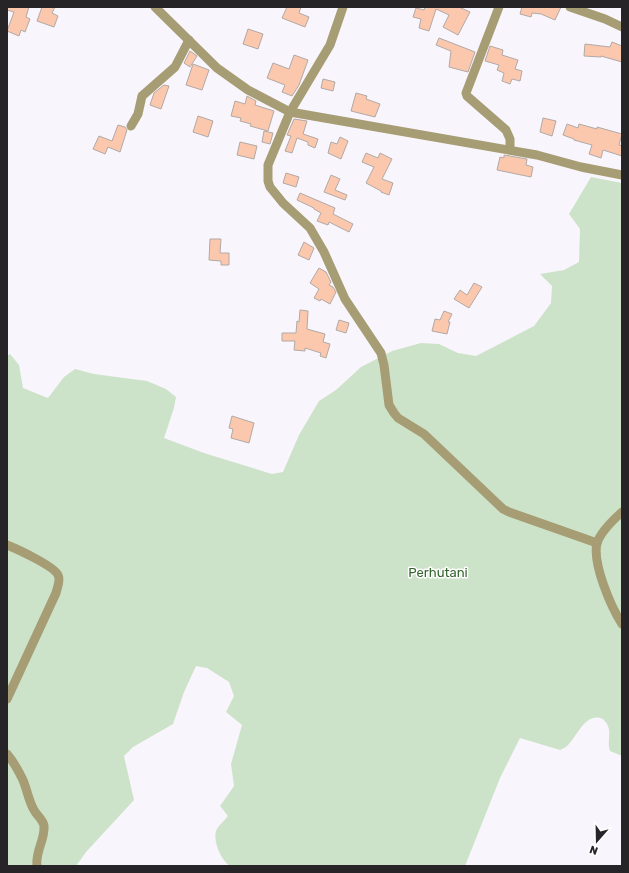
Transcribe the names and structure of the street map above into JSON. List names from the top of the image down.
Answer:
{
  "parks": ["Perhutani"],
  "north": "bottom"
}
